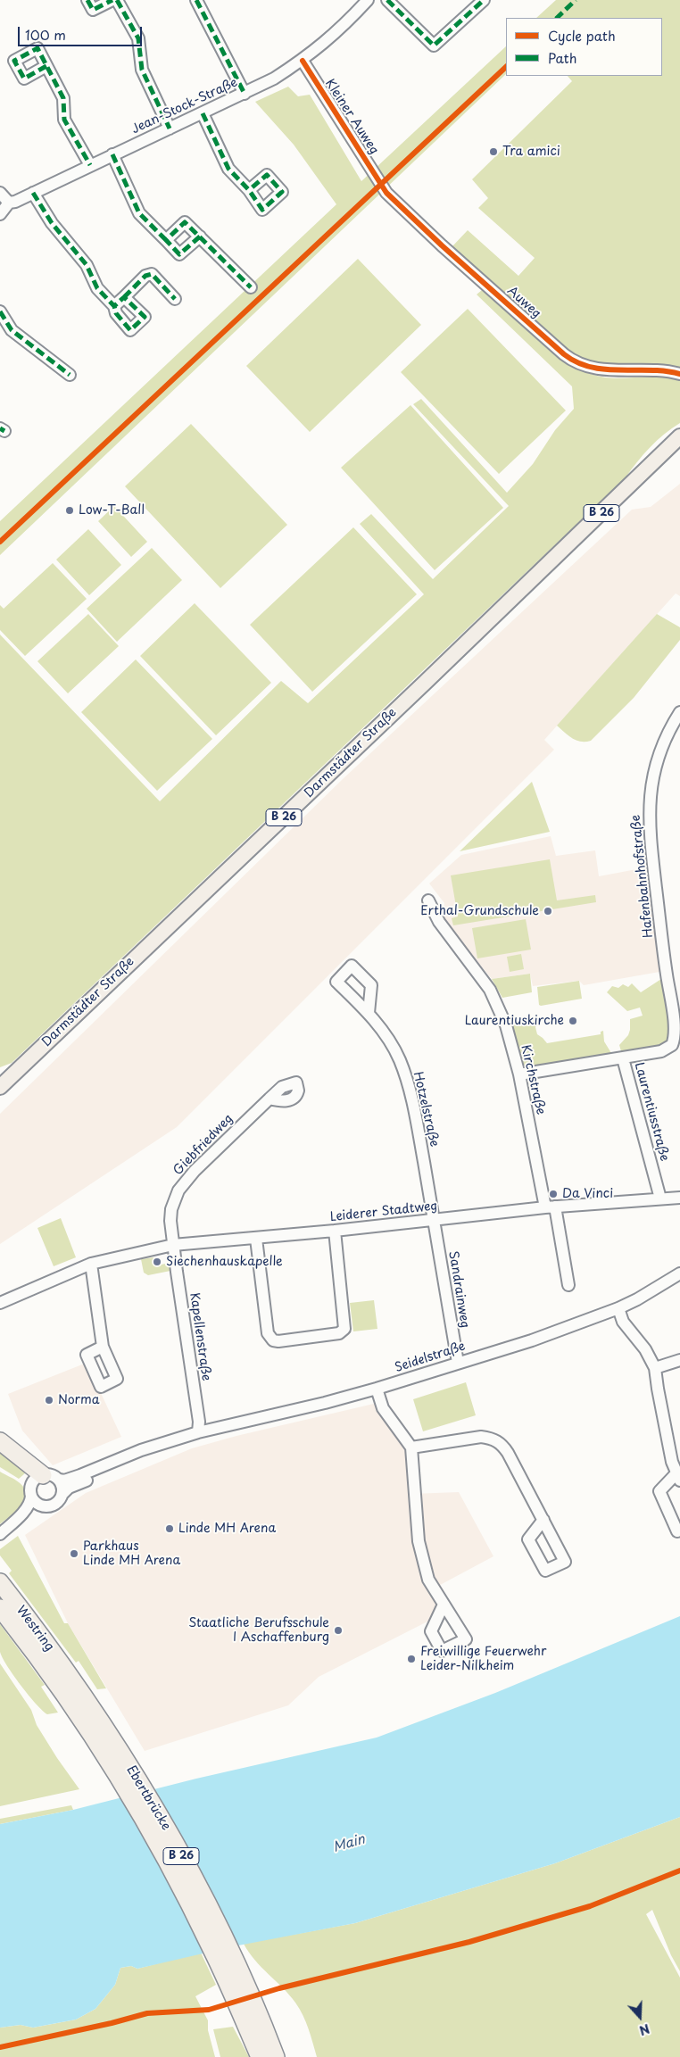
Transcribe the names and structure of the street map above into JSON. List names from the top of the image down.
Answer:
{
  "streets": {
    "highway": ["B 26", "Westring", "Ebertbrücke"],
    "main road": ["Darmstädter Straße"],
    "street": [
      "Jean-Stock-Straße",
      "Kleiner Auweg",
      "Auweg",
      "Hafenbahnhofstraße",
      "Kirchstraße",
      "Hotzelstraße",
      "Laurentiusstraße",
      "Giebfriedweg",
      "Leiderer Stadtweg",
      "Sandrainweg",
      "Kapellenstraße",
      "Seidelstraße"
    ]
  },
  "crossings": [
    ["Jean-Stock-Straße", "Kleiner Auweg"],
    ["Kleiner Auweg", "Auweg"],
    ["Hafenbahnhofstraße", "Laurentiusstraße"],
    ["Kirchstraße", "Leiderer Stadtweg"],
    ["Hotzelstraße", "Leiderer Stadtweg"],
    ["Hotzelstraße", "Sandrainweg"],
    ["Laurentiusstraße", "Leiderer Stadtweg"],
    ["Giebfriedweg", "Leiderer Stadtweg"],
    ["Giebfriedweg", "Kapellenstraße"],
    ["Leiderer Stadtweg", "Sandrainweg"],
    ["Leiderer Stadtweg", "Kapellenstraße"],
    ["Sandrainweg", "Seidelstraße"],
    ["Kapellenstraße", "Seidelstraße"],
    ["Westring", "Ebertbrücke"]
  ],
  "water": ["Main"],
  "places": [
    "Tra amici",
    "Low-T-Ball",
    "Erthal-Grundschule",
    "Laurentiuskirche",
    "Da Vinci",
    "Siechenhauskapelle",
    "Norma",
    "Linde MH Arena",
    "Parkhaus Linde MH Arena",
    "Staatliche Berufsschule I Aschaffenburg",
    "Freiwillige Feuerwehr Leider-Nilkheim"
  ],
  "legend": ["Cycle path", "Path"],
  "scale_bar": "100 m",
  "north": "bottom"
}
